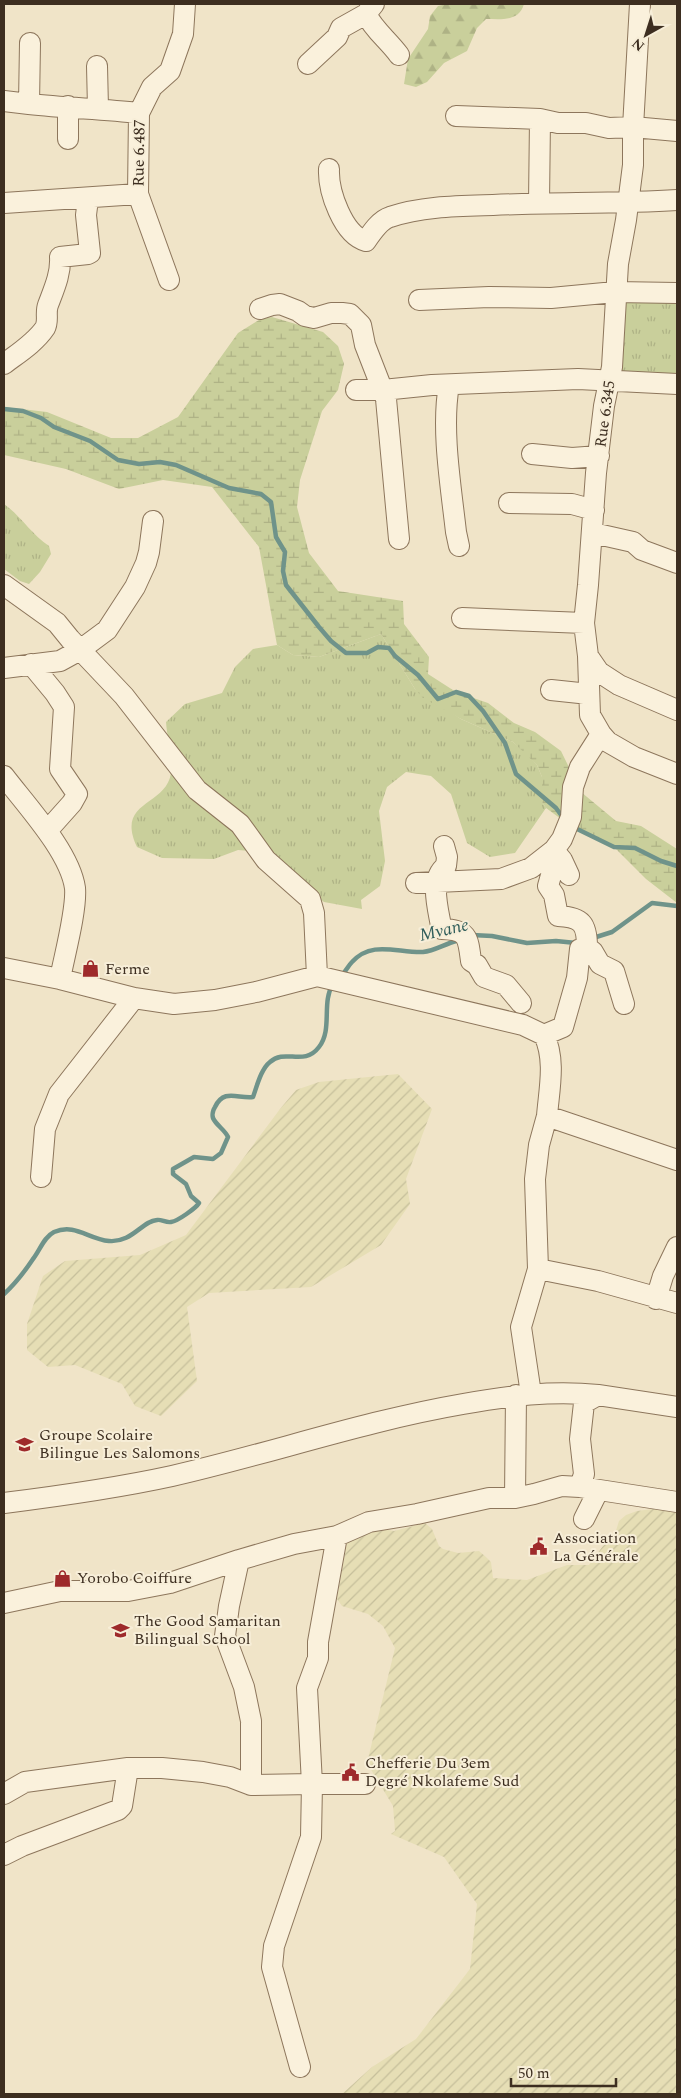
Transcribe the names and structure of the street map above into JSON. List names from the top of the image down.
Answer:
{
  "streets": {
    "street": ["Rue 6.487", "Rue 6.345"]
  },
  "water": ["Mvane"],
  "places": {
    "shop": ["Ferme", "Yorobo Coiffure"],
    "school or university": ["Groupe Scolaire Bilingue Les Salomons", "The Good Samaritan Bilingual School"],
    "public building": ["Association La Générale", "Chefferie Du 3em Degré Nkolafeme Sud"]
  },
  "scale_bar": "50 m",
  "north": "bottom left"
}
